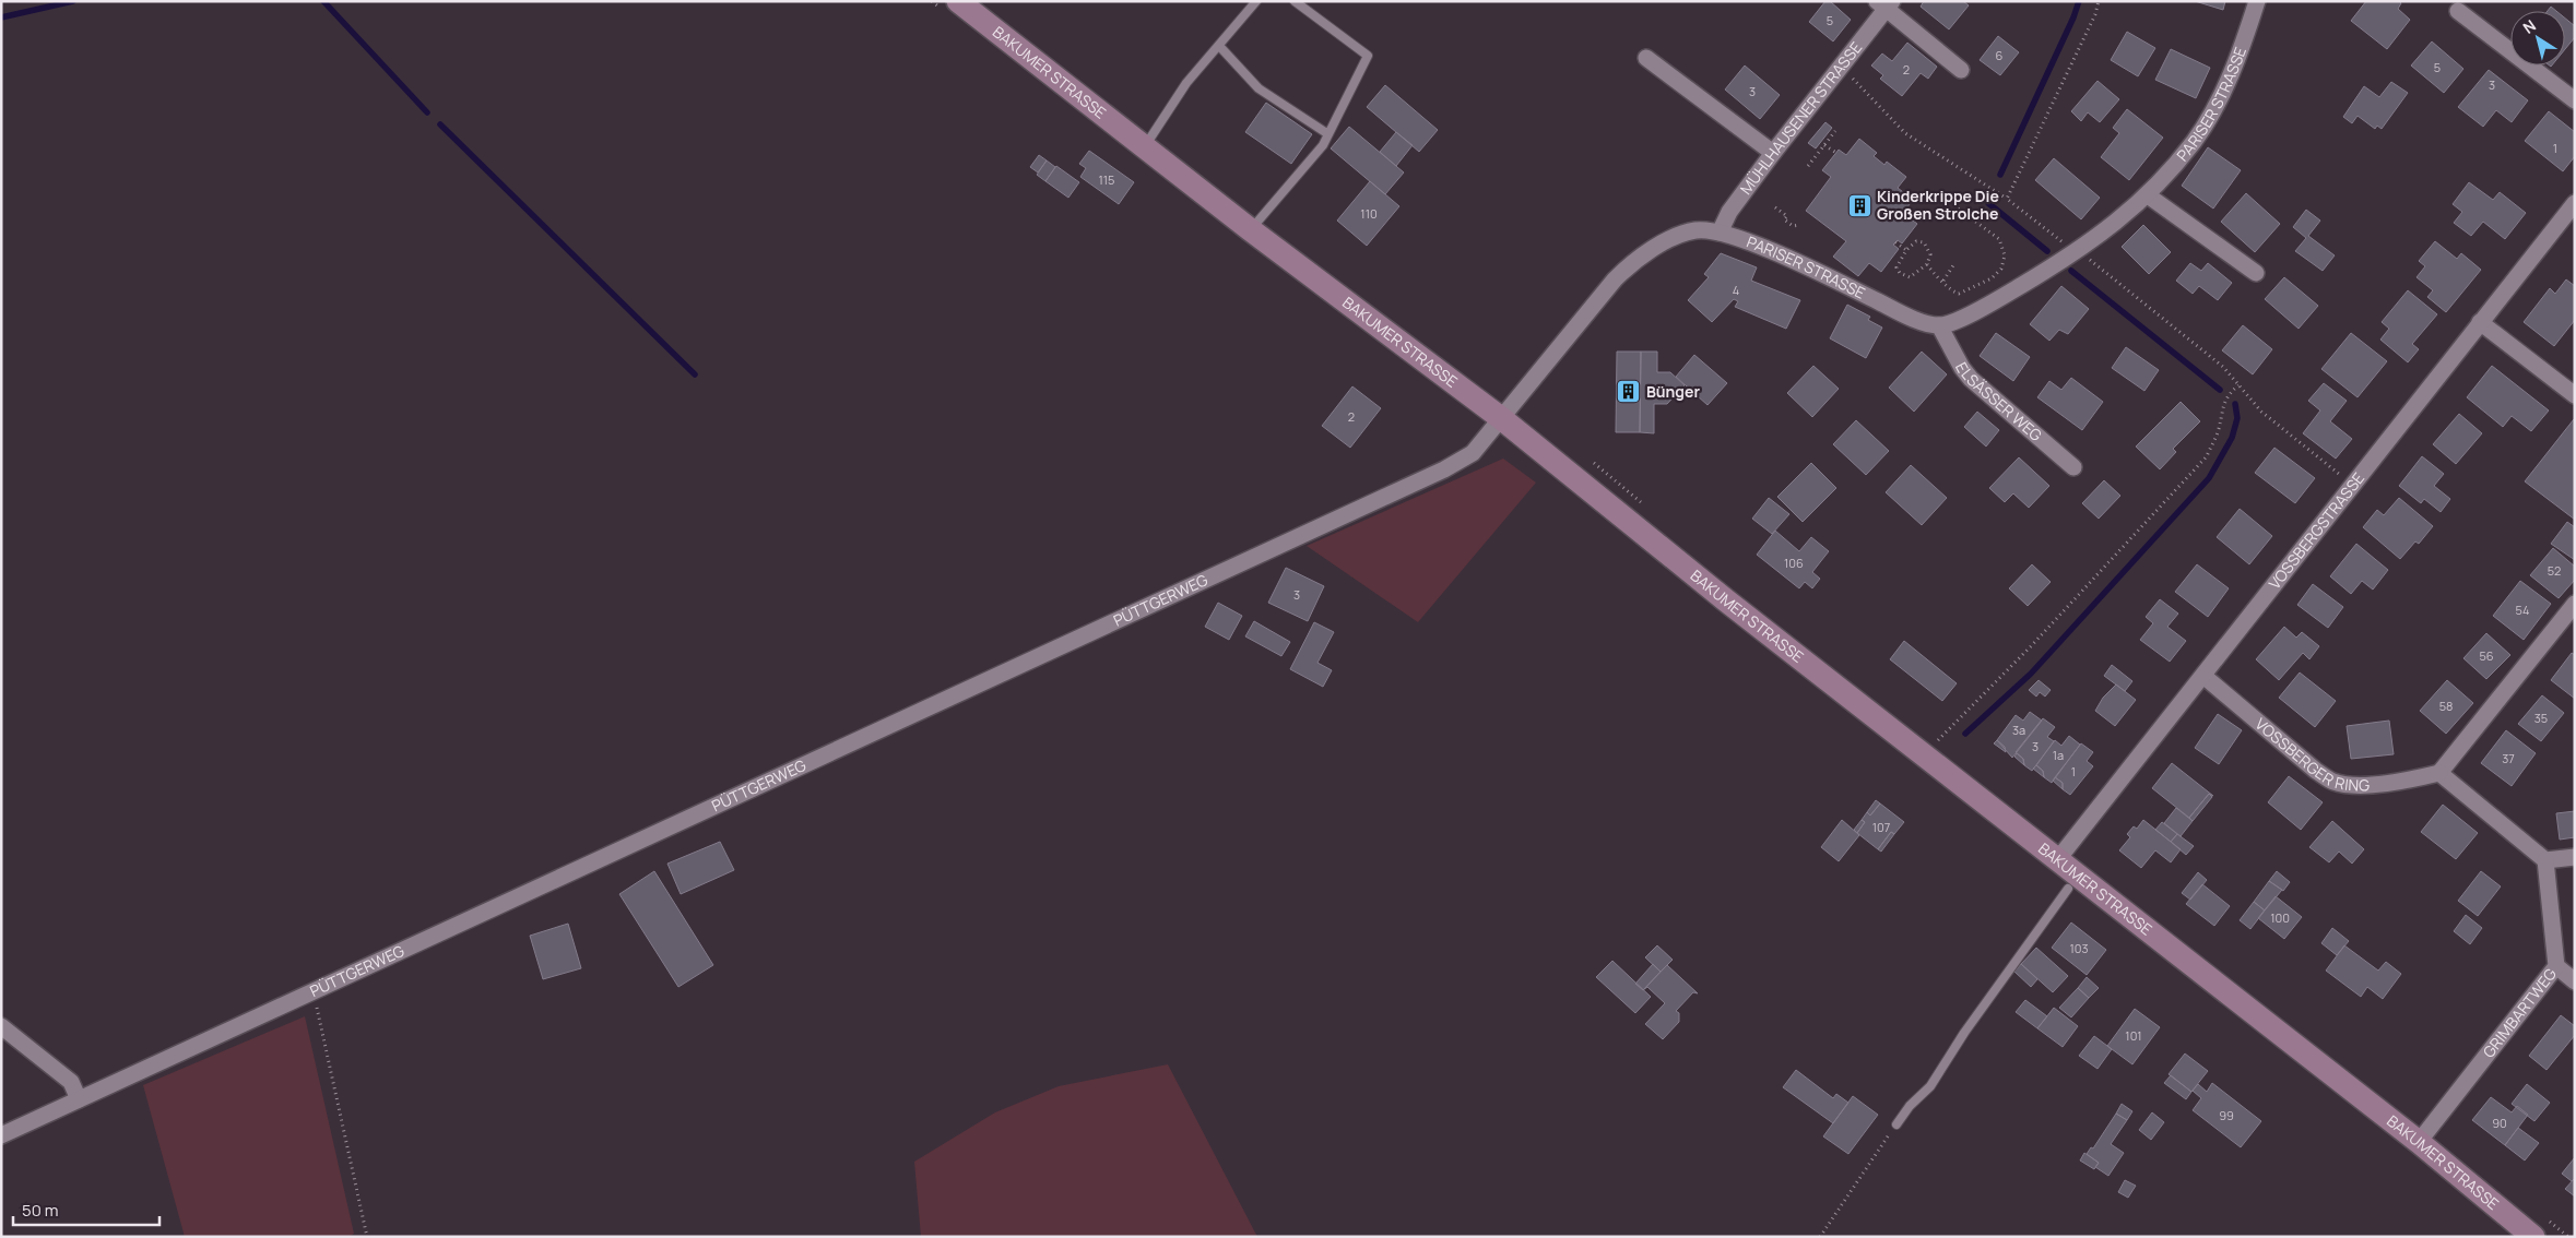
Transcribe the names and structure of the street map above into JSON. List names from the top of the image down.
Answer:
{
  "streets": {
    "main road": ["BAKUMER STRASSE"],
    "street": [
      "PARISER STRASSE",
      "MÜHLHAUSENER STRASSE",
      "ELSÄSSER WEG",
      "VOSSBERGSTRASSE",
      "PÜTTGERWEG",
      "VOSSBERGER RING",
      "GRIMBARTWEG"
    ]
  },
  "crossings": [
    ["BAKUMER STRASSE", "PARISER STRASSE"],
    ["BAKUMER STRASSE", "VOSSBERGSTRASSE"],
    ["BAKUMER STRASSE", "PÜTTGERWEG"],
    ["BAKUMER STRASSE", "GRIMBARTWEG"],
    ["PARISER STRASSE", "MÜHLHAUSENER STRASSE"],
    ["PARISER STRASSE", "ELSÄSSER WEG"],
    ["PARISER STRASSE", "PÜTTGERWEG"],
    ["VOSSBERGSTRASSE", "VOSSBERGER RING"]
  ],
  "places": {
    "building": ["Kinderkrippe Die Großen Strolche", "Bünger"]
  },
  "house_numbers": [
    "5",
    "6",
    "5",
    "2",
    "3",
    "3",
    "1",
    "115",
    "110",
    "4",
    "2",
    "106",
    "52",
    "3",
    "54",
    "56",
    "58",
    "35",
    "3a",
    "3",
    "1a",
    "37",
    "1",
    "107",
    "100",
    "103",
    "101",
    "99",
    "90"
  ],
  "scale_bar": "50 m",
  "north": "top left"
}
